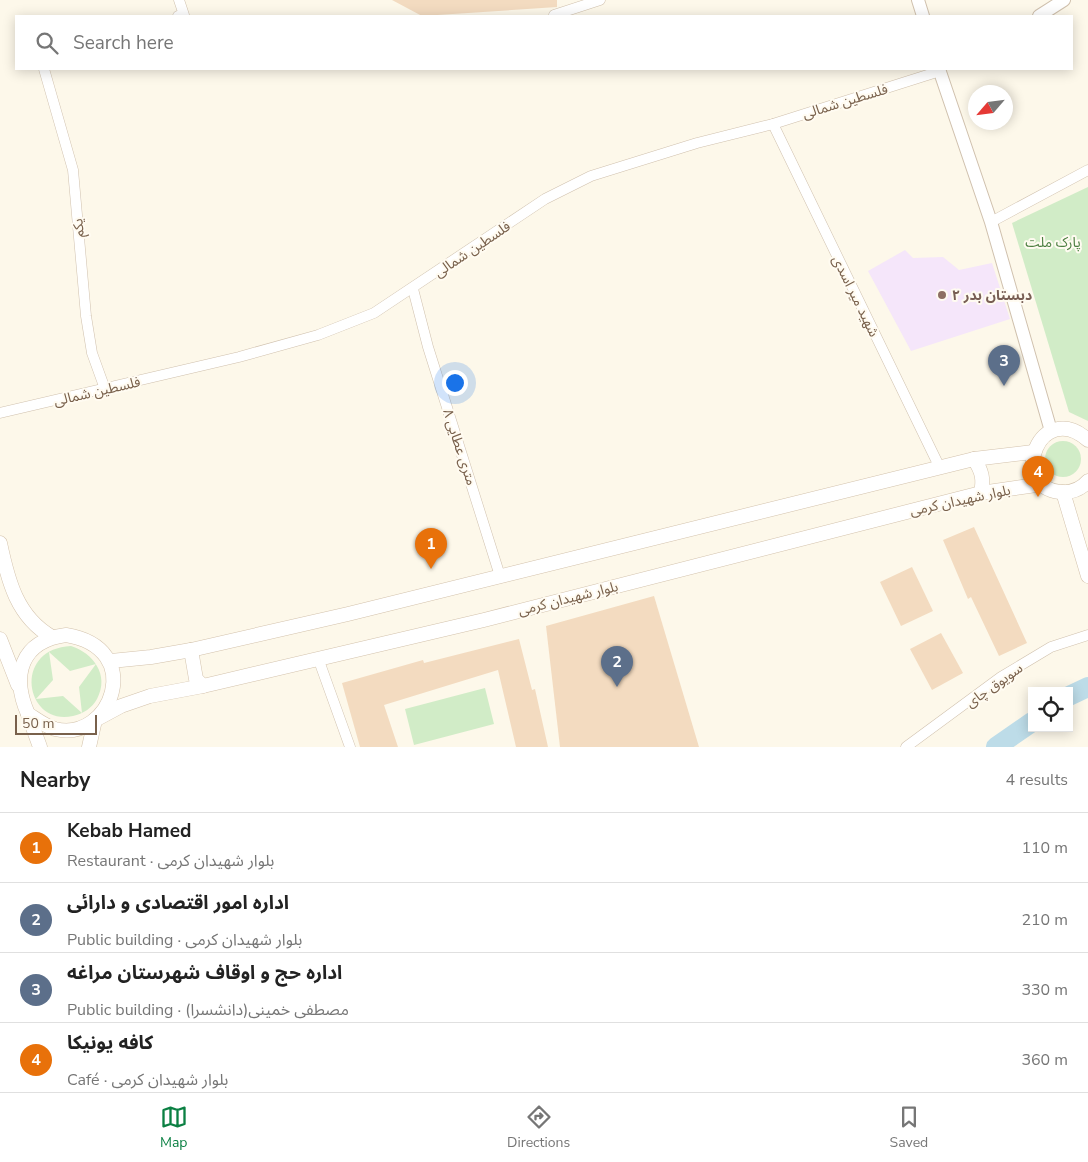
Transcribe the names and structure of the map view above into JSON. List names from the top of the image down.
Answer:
{
  "streets": {
    "main road": ["بلوار شهیدان کرمی"],
    "street": [
      "فلسطین شمالی",
      "یکم",
      "شهید میر اسدی",
      "۸ متری عطایی",
      "سویوق چای"
    ]
  },
  "crossings": [
    ["فلسطین شمالی", "یکم"],
    ["فلسطین شمالی", "شهید میر اسدی"],
    ["فلسطین شمالی", "۸ متری عطایی"]
  ],
  "parks": ["پارک ملت"],
  "places": ["دبستان بدر ۲"],
  "scale_bar": "50 m",
  "north": "bottom left",
  "page": {
    "search": "Search here",
    "pins": [
      "3",
      "4",
      "1",
      "2"
    ],
    "scale": "50 m",
    "heading": ["Nearby", "4 results"],
    "list": [
      {
        "mark": "1",
        "name": "Kebab Hamed",
        "note": "Restaurant · بلوار شهیدان کرمی",
        "value": "110 m"
      },
      {
        "mark": "2",
        "name": "اداره امور اقتصادی و دارائی",
        "note": "Public building · بلوار شهیدان کرمی",
        "value": "210 m"
      },
      {
        "mark": "3",
        "name": "اداره حج و اوقاف شهرستان مراغه",
        "note": "Public building · (دانشسرا)مصطفی خمینی",
        "value": "330 m"
      },
      {
        "mark": "4",
        "name": "کافه یونیکا",
        "note": "Café · بلوار شهیدان کرمی",
        "value": "360 m"
      }
    ],
    "nav": ["Map", "Directions", "Saved"]
  }
}
